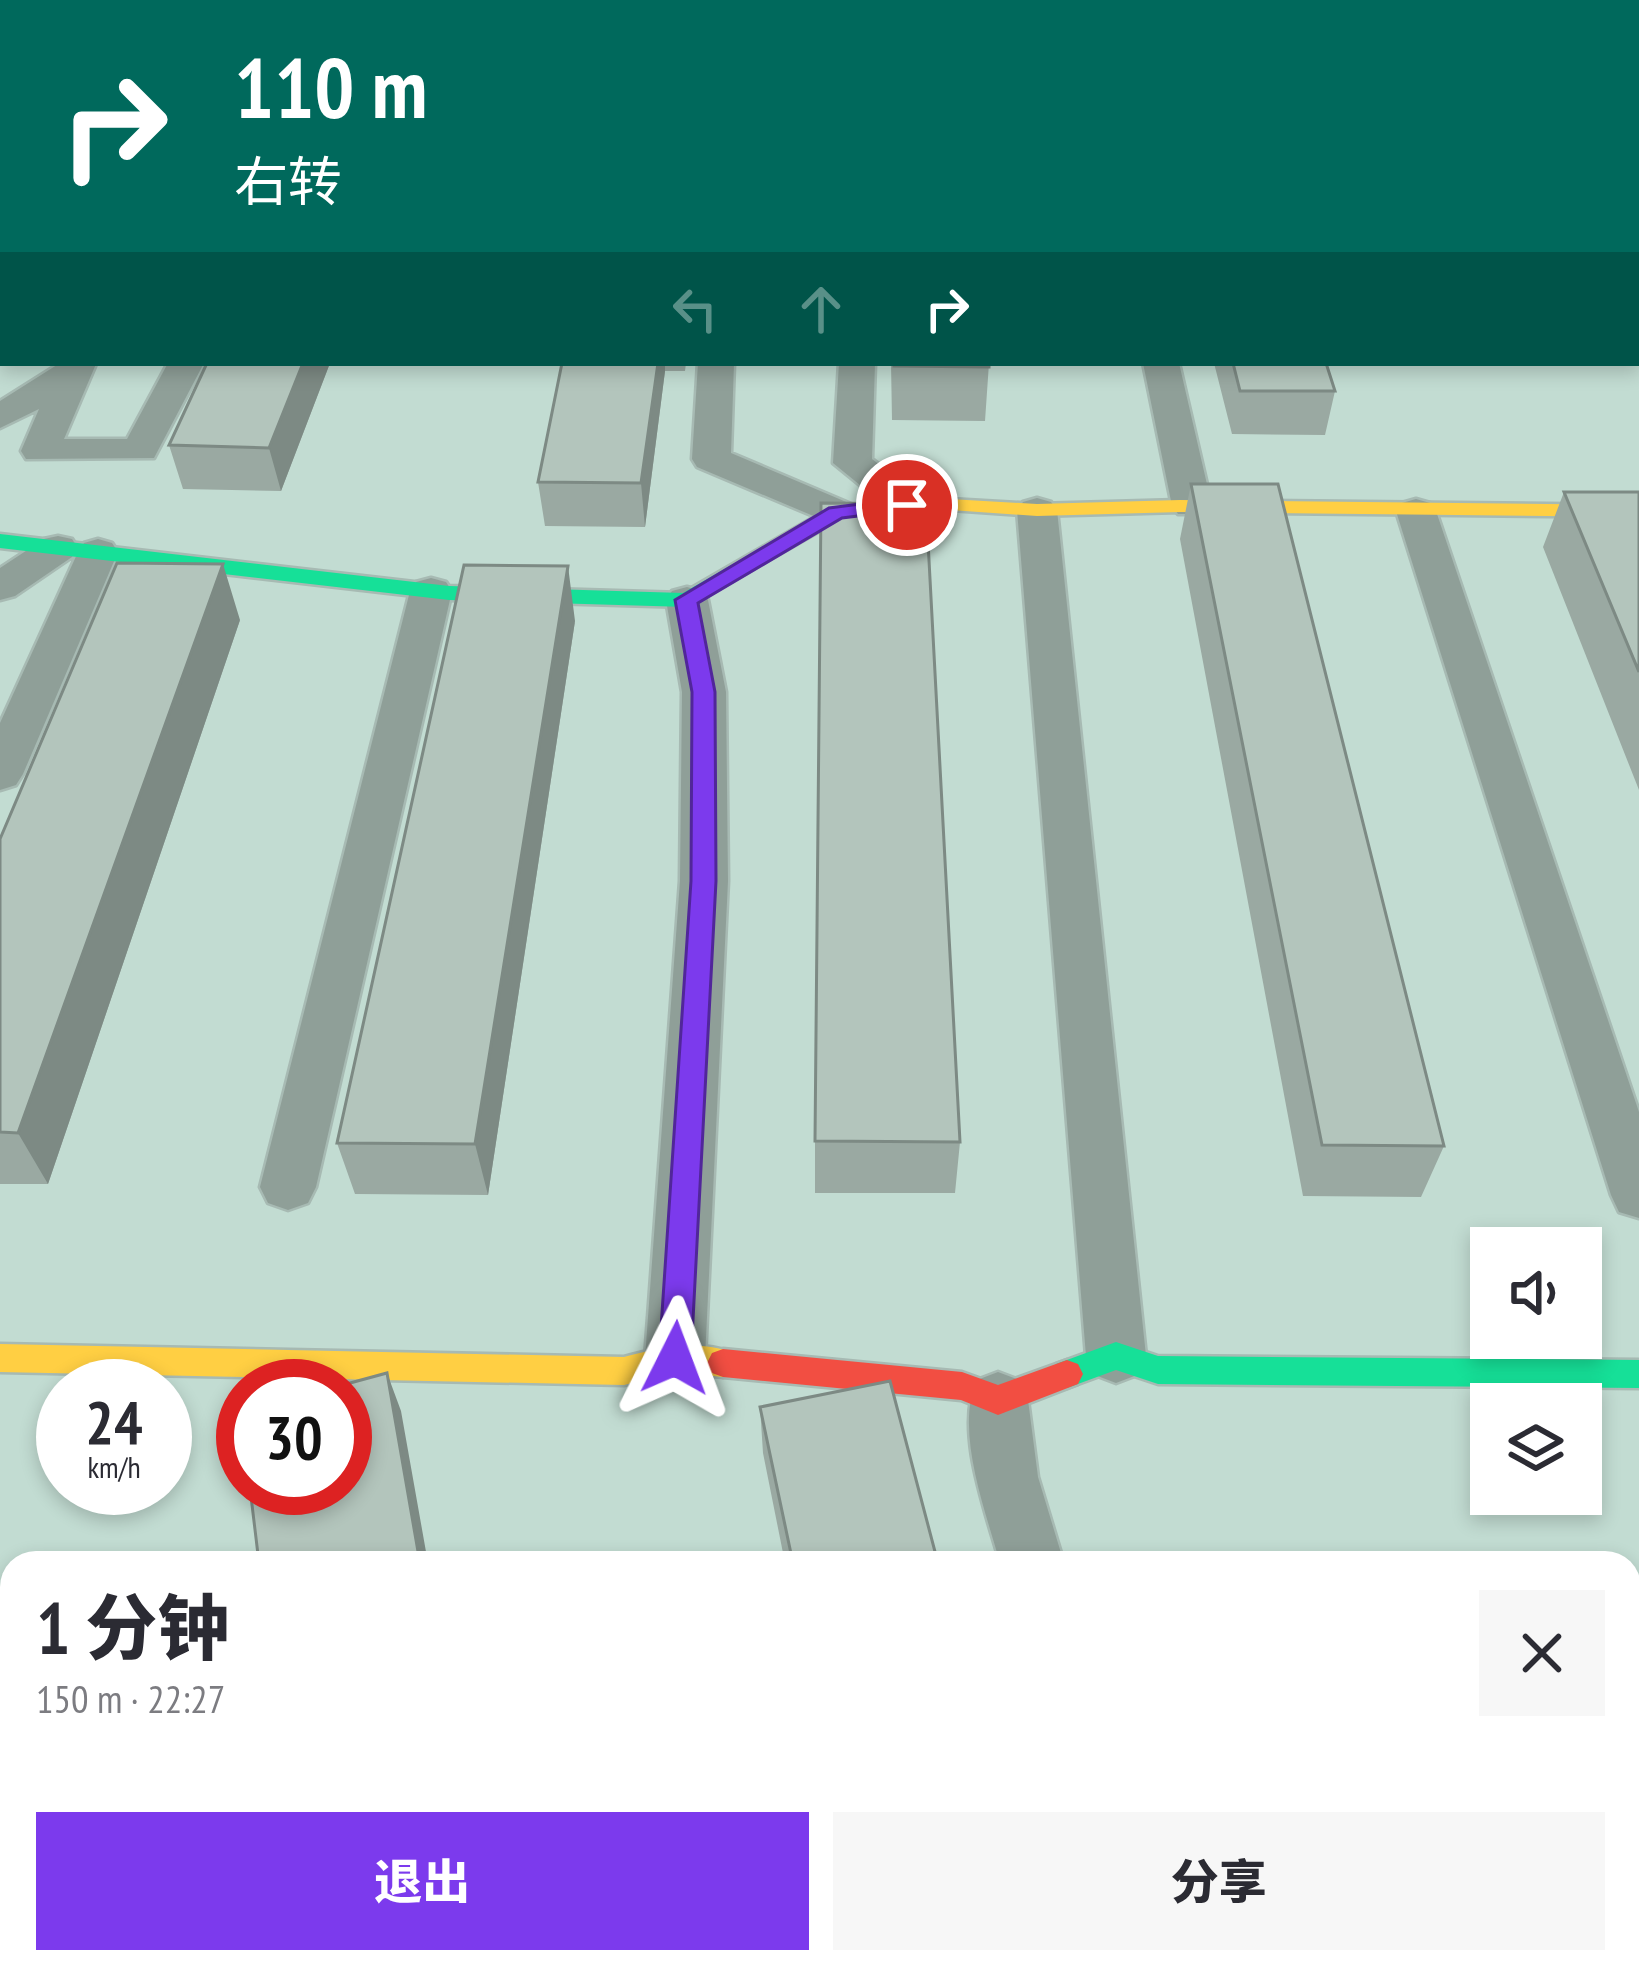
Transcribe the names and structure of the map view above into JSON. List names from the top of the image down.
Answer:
{
  "page": {
    "turn": ["110 m", "右转"],
    "speed": "24 km/h",
    "limit": "30",
    "heading": ["1 分钟", "150 m · 22:27"],
    "buttons": ["退出", "分享"]
  }
}
